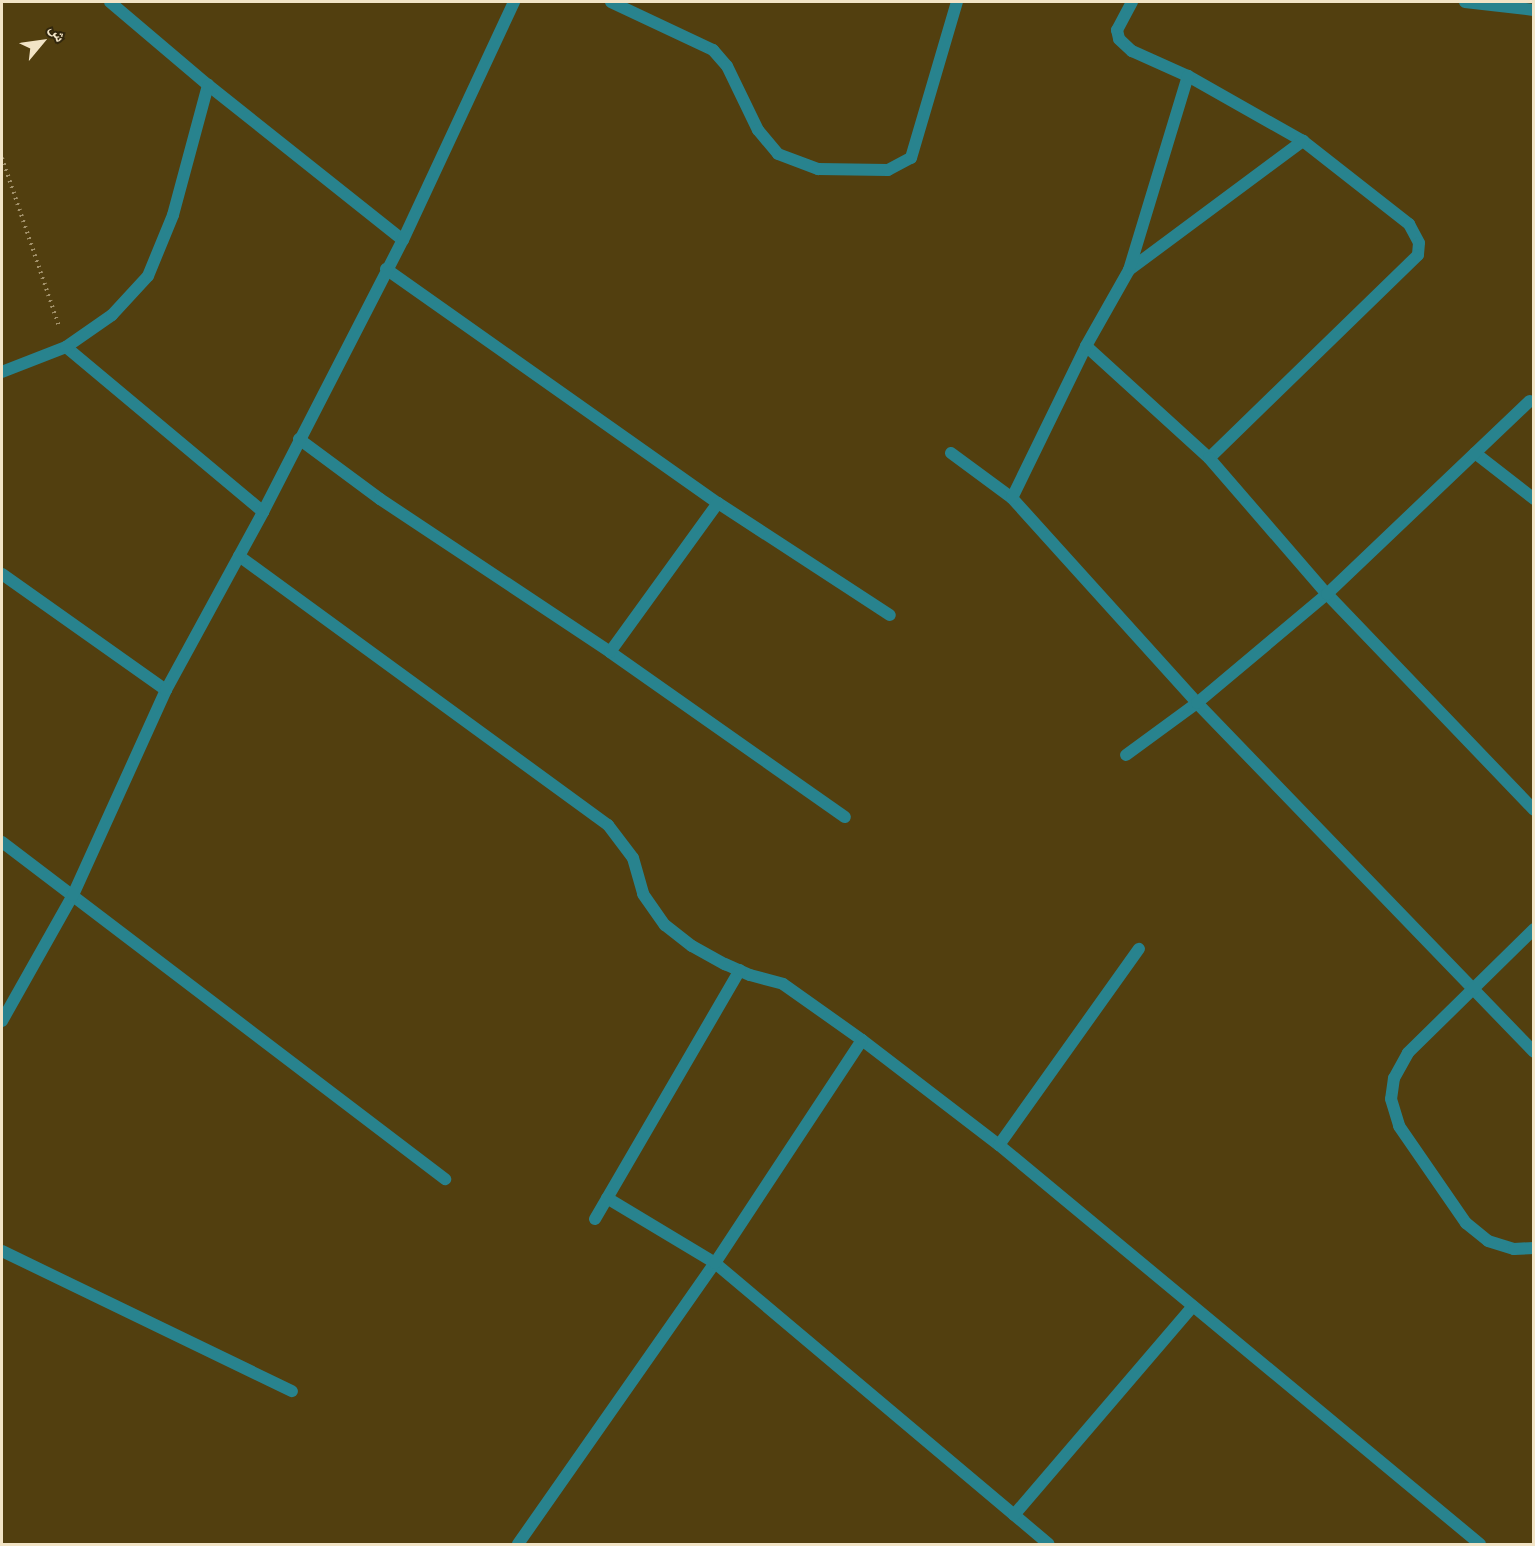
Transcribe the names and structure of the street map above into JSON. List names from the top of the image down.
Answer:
{
  "north": "top right"
}
